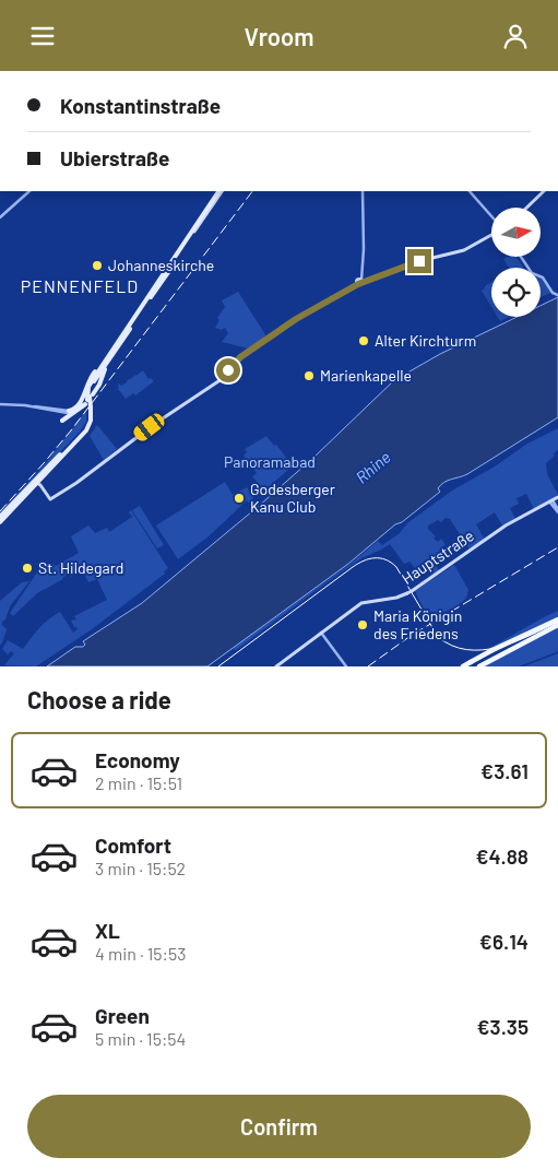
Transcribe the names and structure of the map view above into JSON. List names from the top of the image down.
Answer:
{
  "streets": {
    "main road": ["Hauptstraße"]
  },
  "districts": ["PENNENFELD"],
  "water": ["Rhine"],
  "parks": ["Panoramabad"],
  "places": [
    "Johanneskirche",
    "Alter Kirchturm",
    "Marienkapelle",
    "Godesberger Kanu Club",
    "St. Hildegard",
    "Maria Königin des Friedens"
  ],
  "north": "right",
  "page": {
    "header": "Vroom",
    "banner": ["Konstantinstraße", "Ubierstraße"],
    "heading": "Choose a ride",
    "list": [
      {
        "name": "Economy",
        "note": "2 min · 15:51",
        "value": "€3.61"
      },
      {
        "name": "Comfort",
        "note": "3 min · 15:52",
        "value": "€4.88"
      },
      {
        "name": "XL",
        "note": "4 min · 15:53",
        "value": "€6.14"
      },
      {
        "name": "Green",
        "note": "5 min · 15:54",
        "value": "€3.35"
      }
    ],
    "buttons": "Confirm"
  }
}
